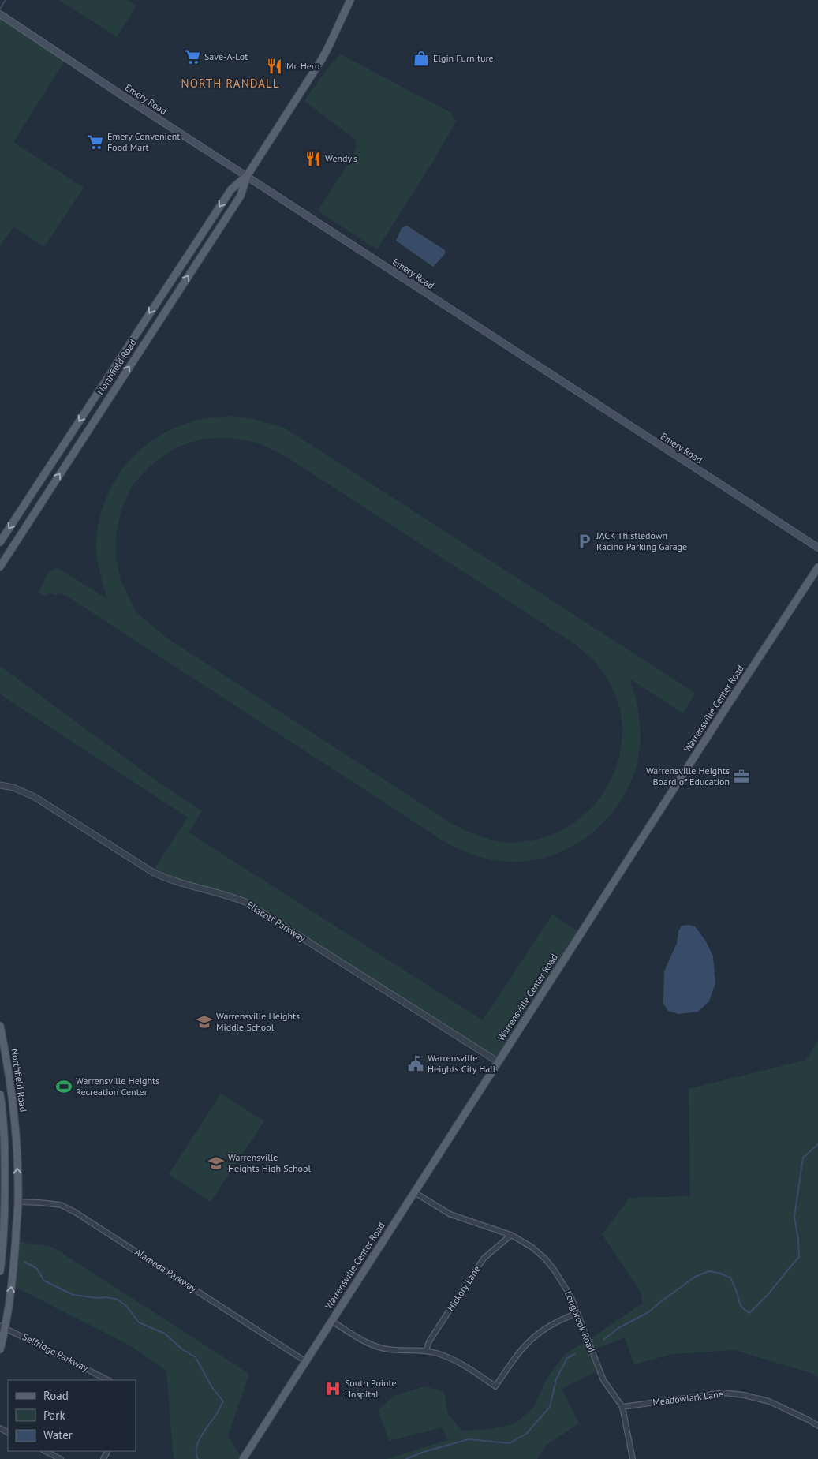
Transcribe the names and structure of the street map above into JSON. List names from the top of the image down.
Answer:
{
  "streets": {
    "main road": ["Emery Road", "Northfield Road", "Warrensville Center Road"],
    "street": [
      "Ellacott Parkway",
      "Alameda Parkway",
      "Hickory Lane",
      "Longbrook Road",
      "Selfridge Parkway",
      "Meadowlark Lane"
    ]
  },
  "crossings": [
    ["Emery Road", "Northfield Road"],
    ["Northfield Road", "Alameda Parkway"],
    ["Northfield Road", "Selfridge Parkway"],
    ["Warrensville Center Road", "Ellacott Parkway"],
    ["Warrensville Center Road", "Alameda Parkway"],
    ["Warrensville Center Road", "Longbrook Road"],
    ["Hickory Lane", "Longbrook Road"],
    ["Longbrook Road", "Meadowlark Lane"]
  ],
  "districts": ["NORTH RANDALL"],
  "places": {
    "supermarket": ["Save-A-Lot", "Emery Convenient Food Mart"],
    "shop": ["Elgin Furniture"],
    "restaurant": ["Mr. Hero", "Wendy's"],
    "parking": ["JACK Thistledown Racino Parking Garage"],
    "office": ["Warrensville Heights Board of Education"],
    "school or university": ["Warrensville Heights Middle School", "Warrensville Heights High School"],
    "public building": ["Warrensville Heights City Hall"],
    "sports": ["Warrensville Heights Recreation Center"],
    "hospital": ["South Pointe Hospital"]
  },
  "legend": ["Road", "Park", "Water"]
}
